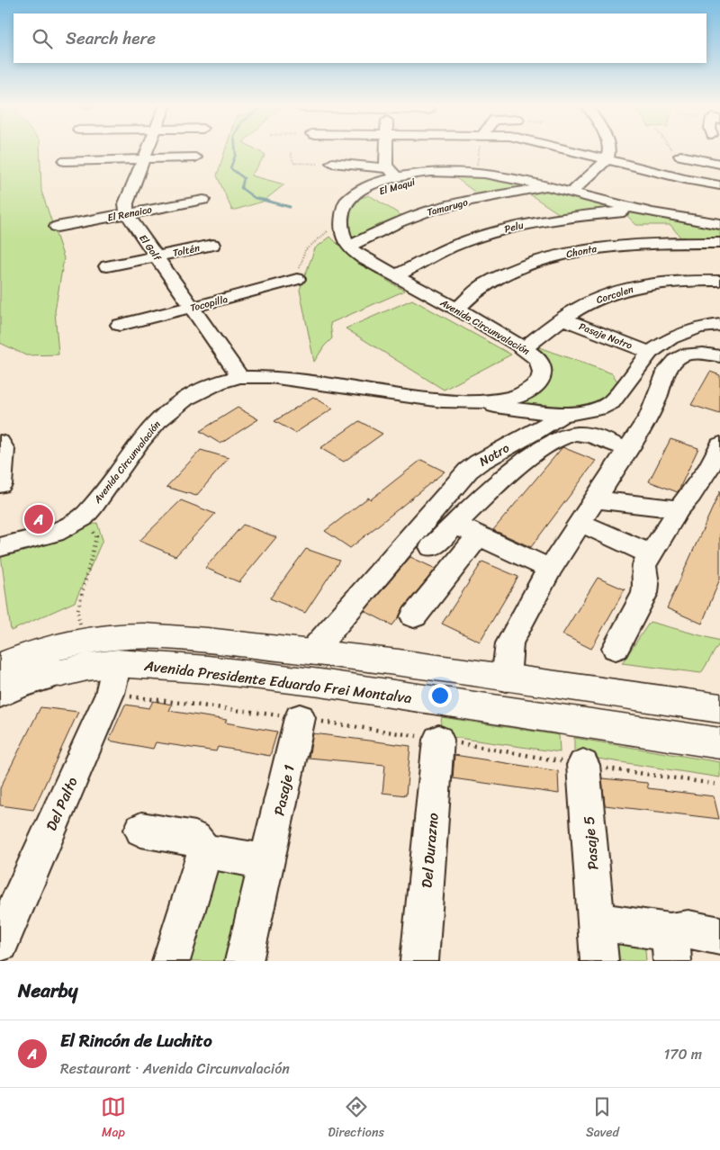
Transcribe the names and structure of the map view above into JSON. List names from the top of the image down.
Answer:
{
  "streets": {
    "main road": ["Avenida Presidente Eduardo Frei Montalva"],
    "street": [
      "El Maqui",
      "Tamarugo",
      "El Renaico",
      "Pelu",
      "El Golf",
      "Toltén",
      "Chonta",
      "Corcolen",
      "Tocopilla",
      "Avenida Circunvalación",
      "Pasaje Notro",
      "Notro",
      "Pasaje 1",
      "Del Palto",
      "Pasaje 5",
      "Del Durazno"
    ]
  },
  "crossings": [
    ["Tamarugo", "Avenida Circunvalación"],
    ["El Renaico", "El Golf"],
    ["Pelu", "Avenida Circunvalación"],
    ["El Golf", "Toltén"],
    ["El Golf", "Tocopilla"],
    ["El Golf", "Avenida Circunvalación"],
    ["Chonta", "Avenida Circunvalación"],
    ["Corcolen", "Avenida Circunvalación"],
    ["Corcolen", "Pasaje Notro"],
    ["Pasaje Notro", "Notro"],
    ["Avenida Presidente Eduardo Frei Montalva", "Del Palto"]
  ],
  "page": {
    "search": "Search here",
    "pins": "A",
    "heading": "Nearby",
    "list": [
      {
        "mark": "A",
        "name": "El Rincón de Luchito",
        "note": "Restaurant · Avenida Circunvalación",
        "value": "170 m"
      }
    ],
    "nav": ["Map", "Directions", "Saved"]
  }
}
